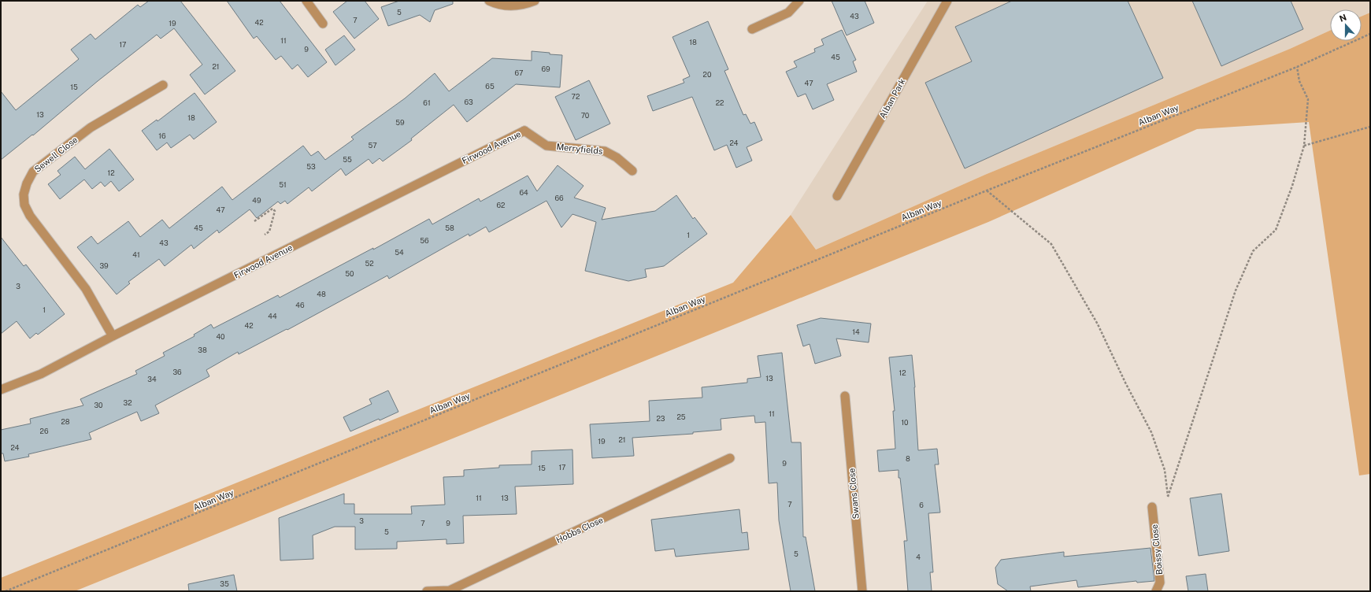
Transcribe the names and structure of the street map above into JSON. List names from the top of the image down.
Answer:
{
  "streets": {
    "street": [
      "Alban Park",
      "Firwood Avenue",
      "Merryfields",
      "Sewell Close",
      "Swans Close",
      "Hobbs Close",
      "Boissy Close"
    ],
    "path": ["Alban Way"]
  },
  "crossings": [
    ["Firwood Avenue", "Merryfields"],
    ["Firwood Avenue", "Sewell Close"]
  ],
  "house_numbers": [
    "5",
    "43",
    "7",
    "42",
    "19",
    "11",
    "18",
    "17",
    "9",
    "45",
    "21",
    "69",
    "67",
    "20",
    "47",
    "65",
    "15",
    "72",
    "63",
    "61",
    "22",
    "13",
    "70",
    "18",
    "59",
    "16",
    "24",
    "57",
    "55",
    "53",
    "12",
    "51",
    "64",
    "66",
    "49",
    "62",
    "47",
    "45",
    "58",
    "1",
    "56",
    "43",
    "54",
    "41",
    "52",
    "39",
    "50",
    "3",
    "48",
    "46",
    "1",
    "44",
    "42",
    "14",
    "40",
    "38",
    "36",
    "12",
    "13",
    "34",
    "32",
    "30",
    "11",
    "25",
    "23",
    "28",
    "10",
    "26",
    "21",
    "19",
    "24",
    "8",
    "9",
    "17",
    "15",
    "11",
    "13",
    "7",
    "6",
    "3",
    "7",
    "9",
    "5",
    "5",
    "4",
    "35"
  ],
  "north": "top"
}
